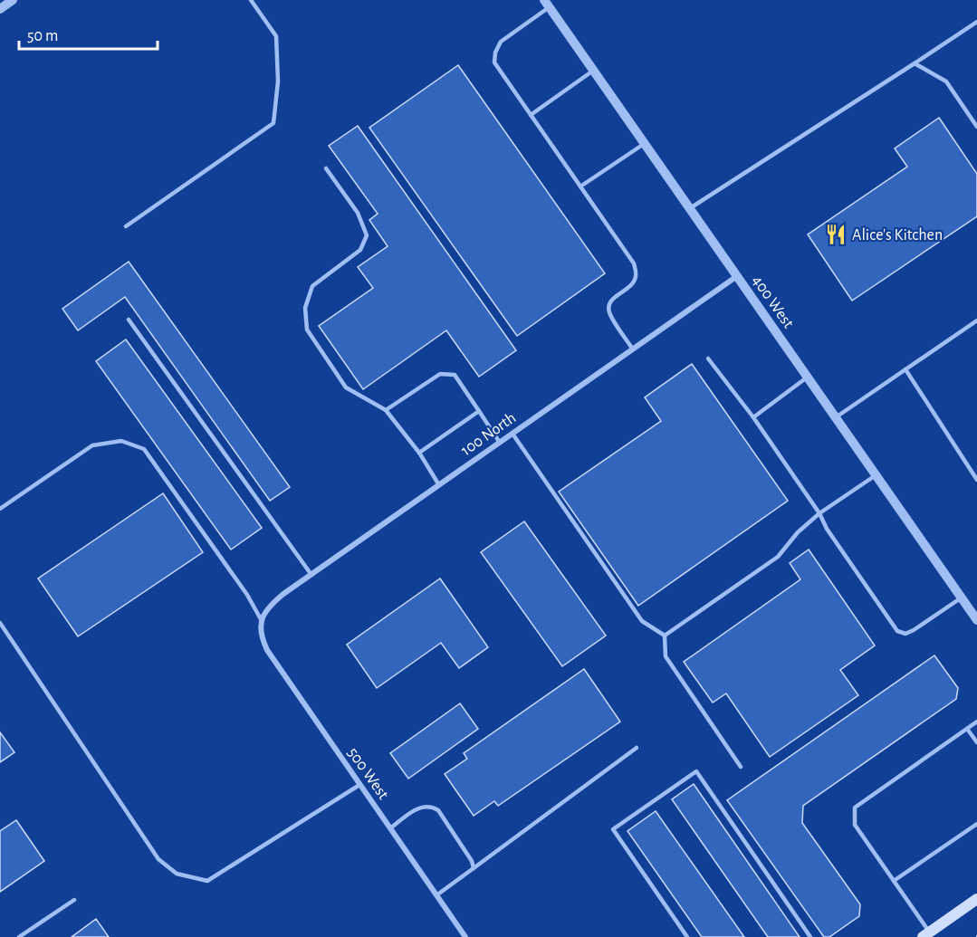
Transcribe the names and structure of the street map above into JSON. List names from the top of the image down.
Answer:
{
  "streets": {
    "street": ["400 West", "100 North", "500 West"]
  },
  "crossings": [
    ["400 West", "100 North"],
    ["100 North", "500 West"]
  ],
  "places": {
    "restaurant": ["Alice's Kitchen"]
  },
  "scale_bar": "50 m"
}
